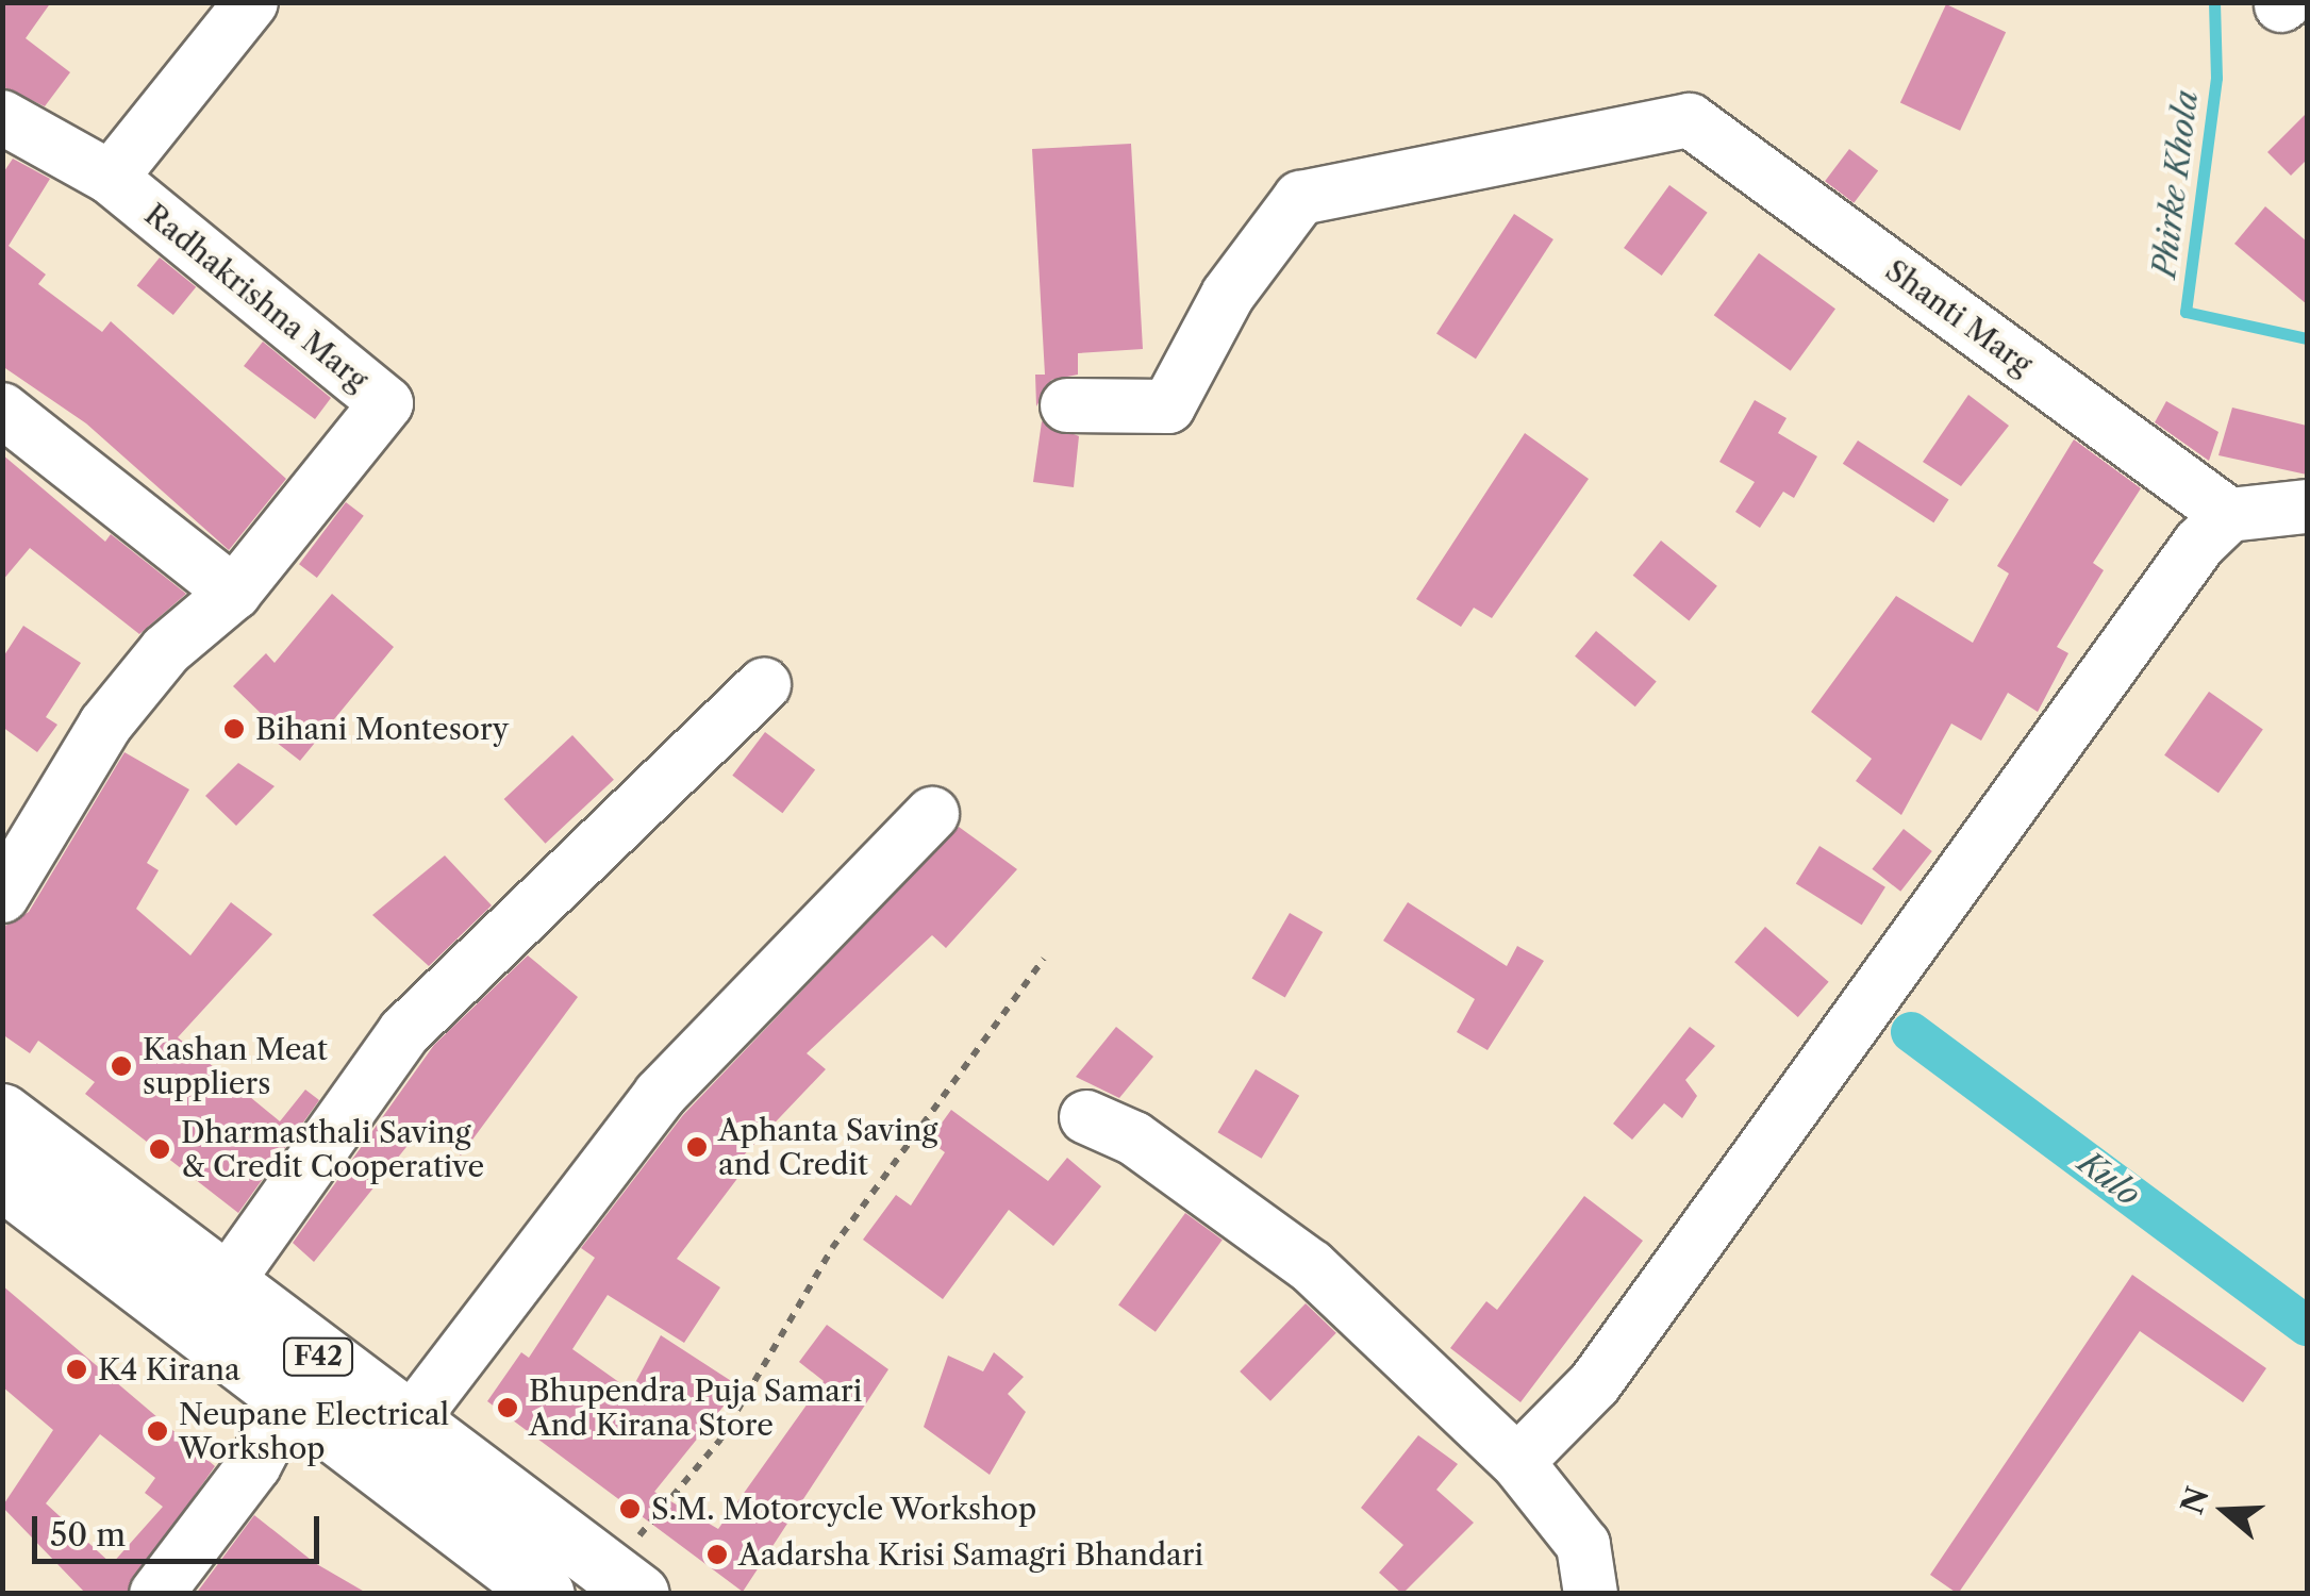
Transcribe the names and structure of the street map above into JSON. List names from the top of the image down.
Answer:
{
  "streets": {
    "highway": ["F42"],
    "street": ["Radhakrishna Marg", "Shanti Marg"]
  },
  "water": ["Phirke Khola", "Kulo"],
  "places": [
    "Bihani Montesory",
    "Kashan Meat suppliers",
    "Aphanta Saving and Credit",
    "Dharmasthali Saving & Credit Cooperative",
    "K4 Kirana",
    "Bhupendra Puja Samari And Kirana Store",
    "Neupane Electrical Workshop",
    "S.M. Motorcycle Workshop",
    "Aadarsha Krisi Samagri Bhandari"
  ],
  "scale_bar": "50 m",
  "north": "left"
}
